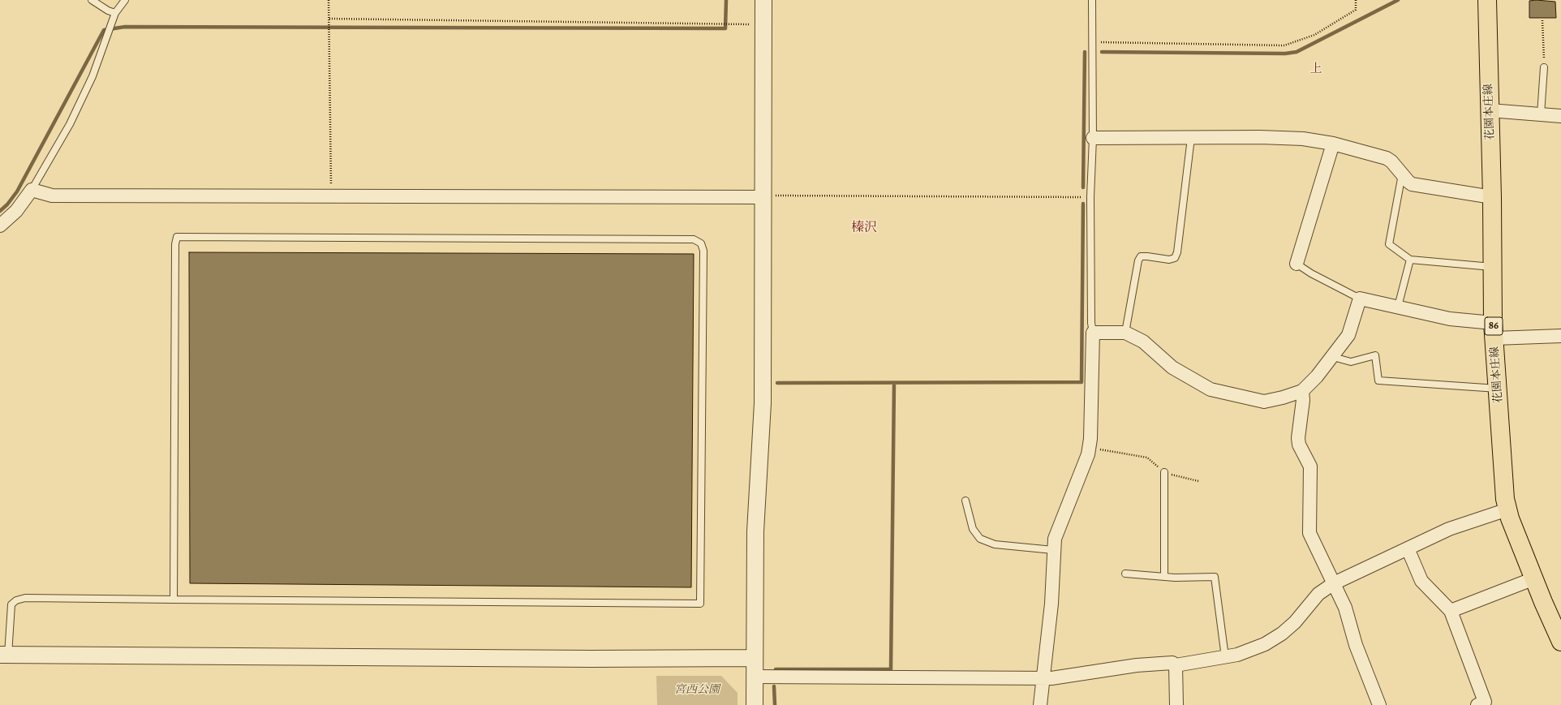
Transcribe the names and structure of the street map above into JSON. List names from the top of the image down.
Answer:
{
  "streets": {
    "main road": ["花園本庄線", "86"]
  },
  "districts": ["上", "榛沢"],
  "parks": ["宮西公園"]
}
